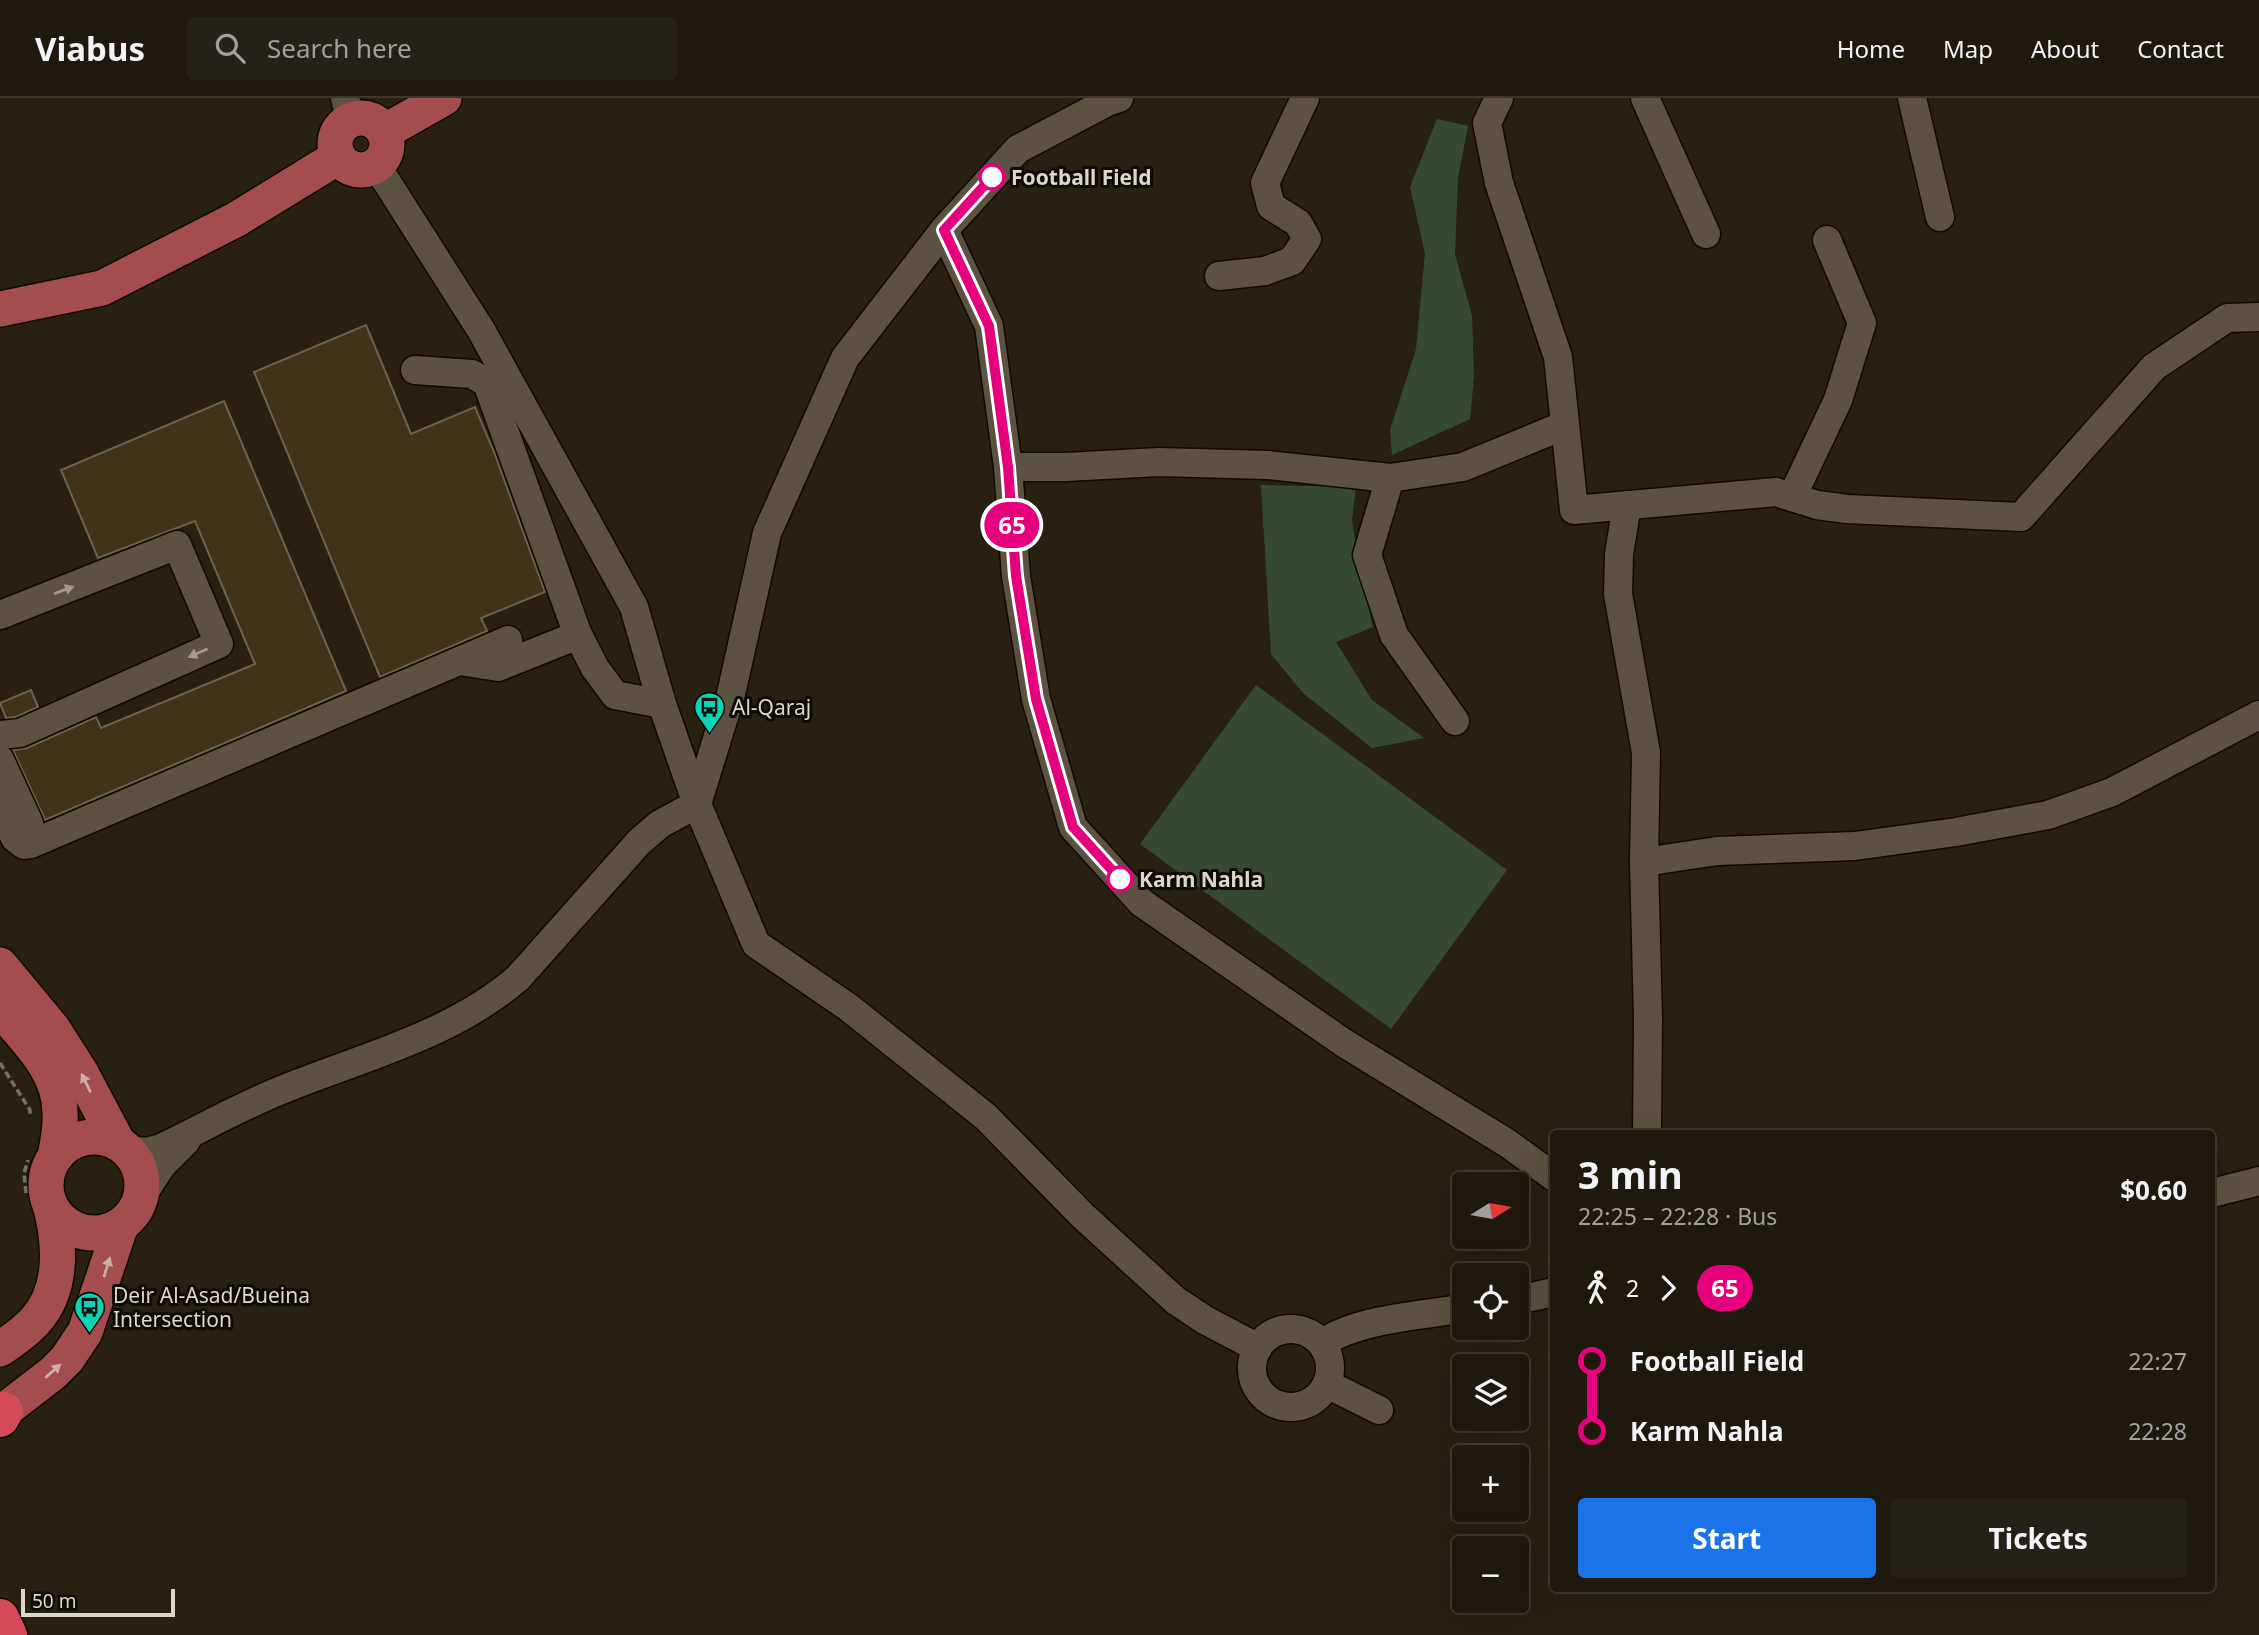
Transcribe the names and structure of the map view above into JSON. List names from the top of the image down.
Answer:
{
  "places": {
    "other": ["Football Field", "Karm Nahla"],
    "bus stop": ["Al-Qaraj", "Deir Al-Asad/Bueina Intersection"]
  },
  "lines": ["bus line 65"],
  "scale_bar": "50 m",
  "north": "right",
  "page": {
    "header": "Viabus",
    "search": "Search here",
    "nav": [
      "Home",
      "Map",
      "About",
      "Contact"
    ],
    "on_map": "65",
    "heading": ["3 min", "22:25 – 22:28 · Bus", "$0.60"],
    "map_buttons": ["+", "−"],
    "legs": ["2", "65"],
    "list": [
      {
        "name": "Football Field",
        "value": "22:27"
      },
      {
        "name": "Karm Nahla",
        "value": "22:28"
      }
    ],
    "buttons": ["Start", "Tickets"],
    "scale": "50 m"
  }
}
